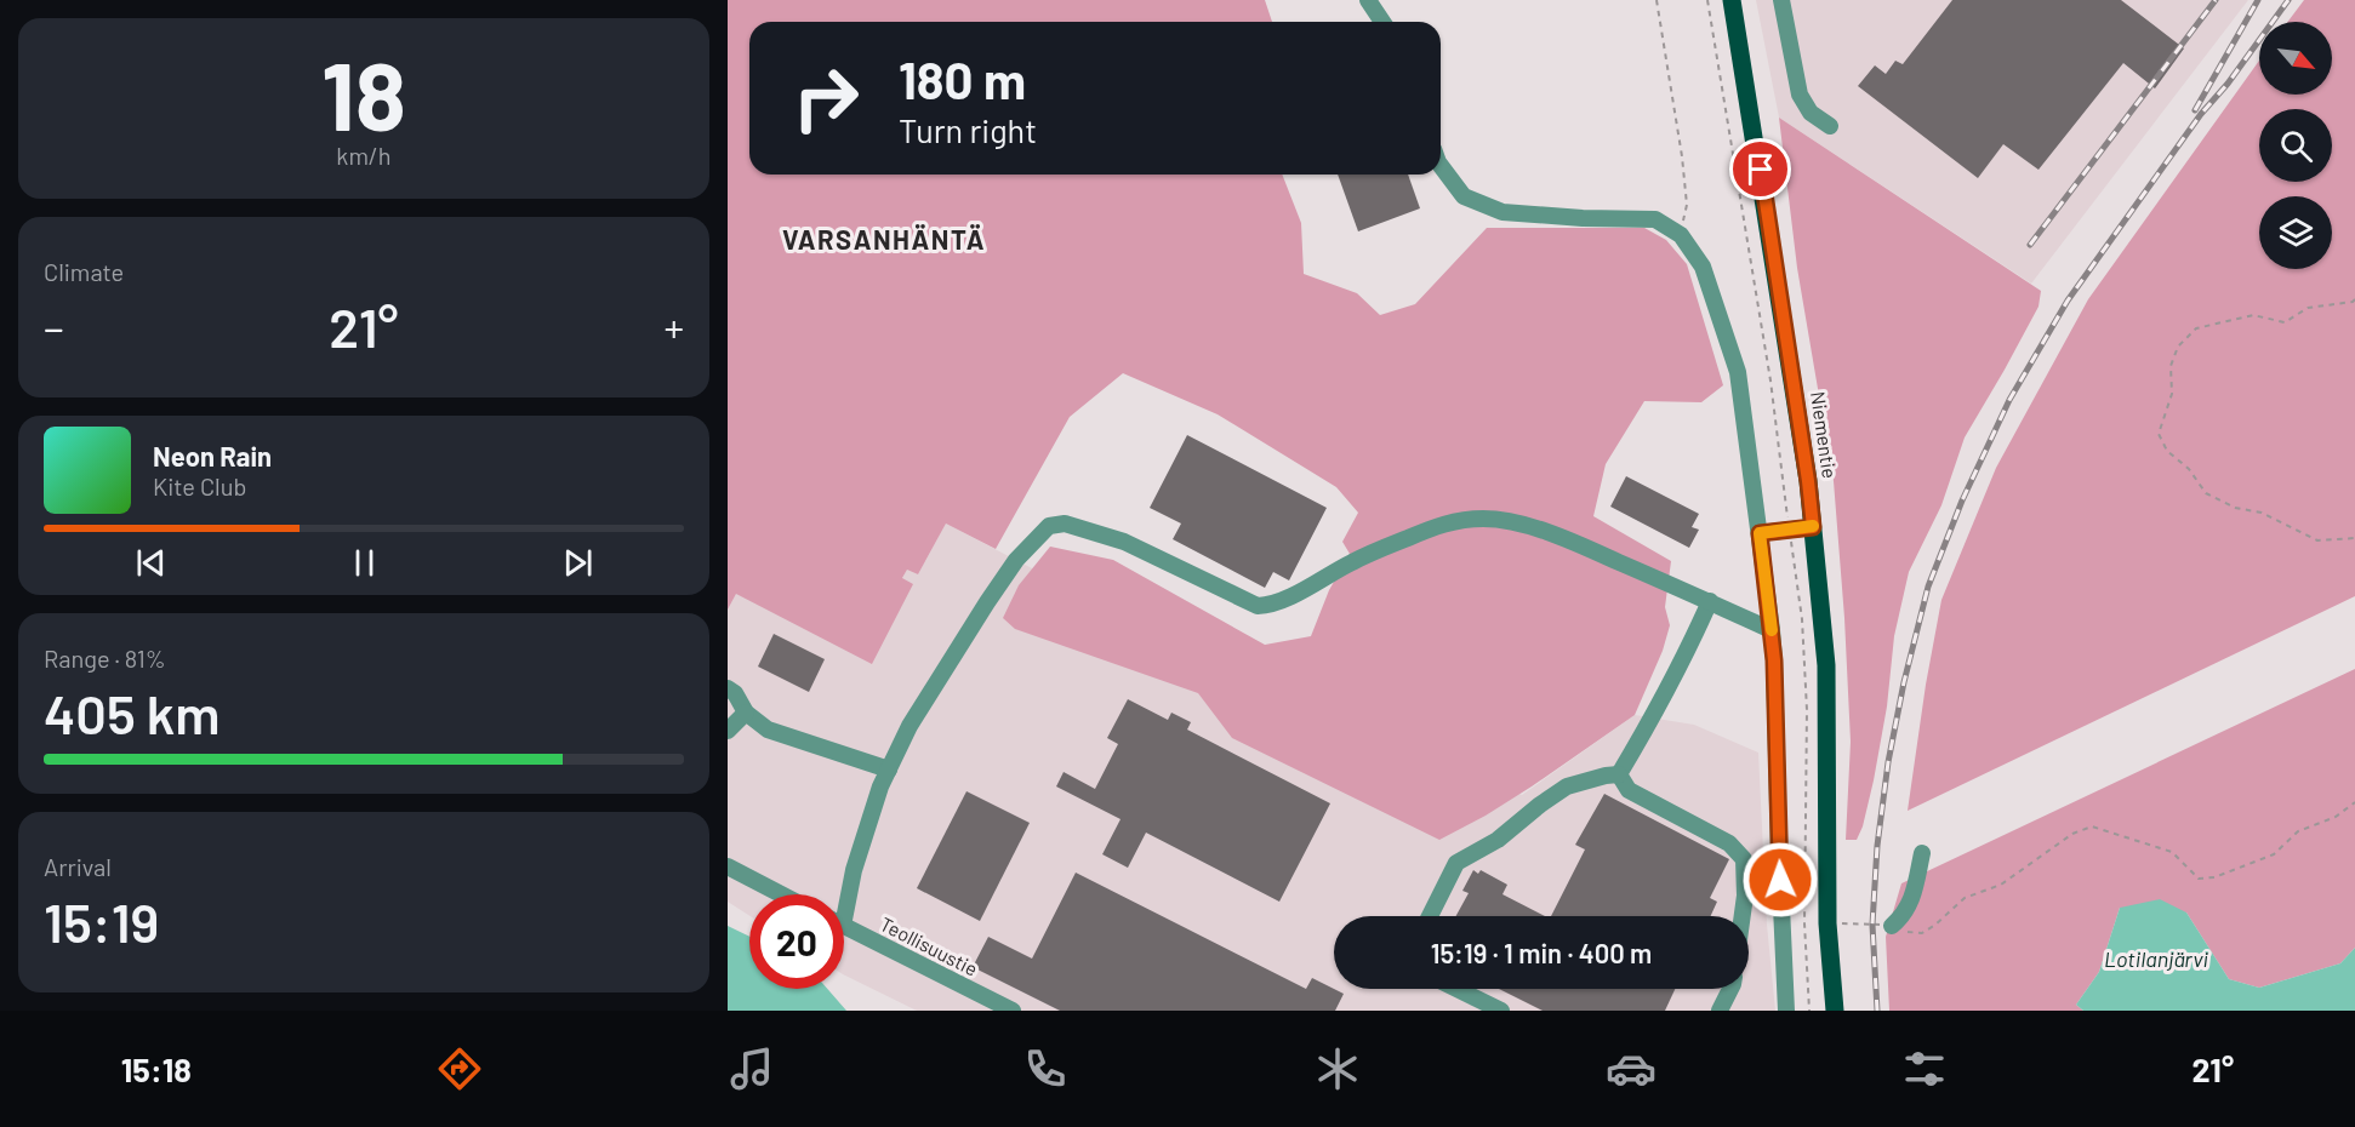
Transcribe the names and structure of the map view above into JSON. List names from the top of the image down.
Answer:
{
  "streets": {
    "main road": ["Niementie"],
    "street": ["Teollisuustie"]
  },
  "districts": ["VARSANHÄNTÄ"],
  "water": ["Lotilanjärvi"],
  "north": "bottom right",
  "page": {
    "tile": [
      ["18", "km/h"],
      "Climate",
      ["Range · 81%", "405 km"],
      ["Arrival", "15:19"]
    ],
    "turn": ["180 m", "Turn right"],
    "heat": ["−", "21°", "+"],
    "song": ["Neon Rain", "Kite Club"],
    "limit": "20",
    "trip": "15:19 · 1 min · 400 m",
    "tabs": ["15:18", "21°"]
  }
}
